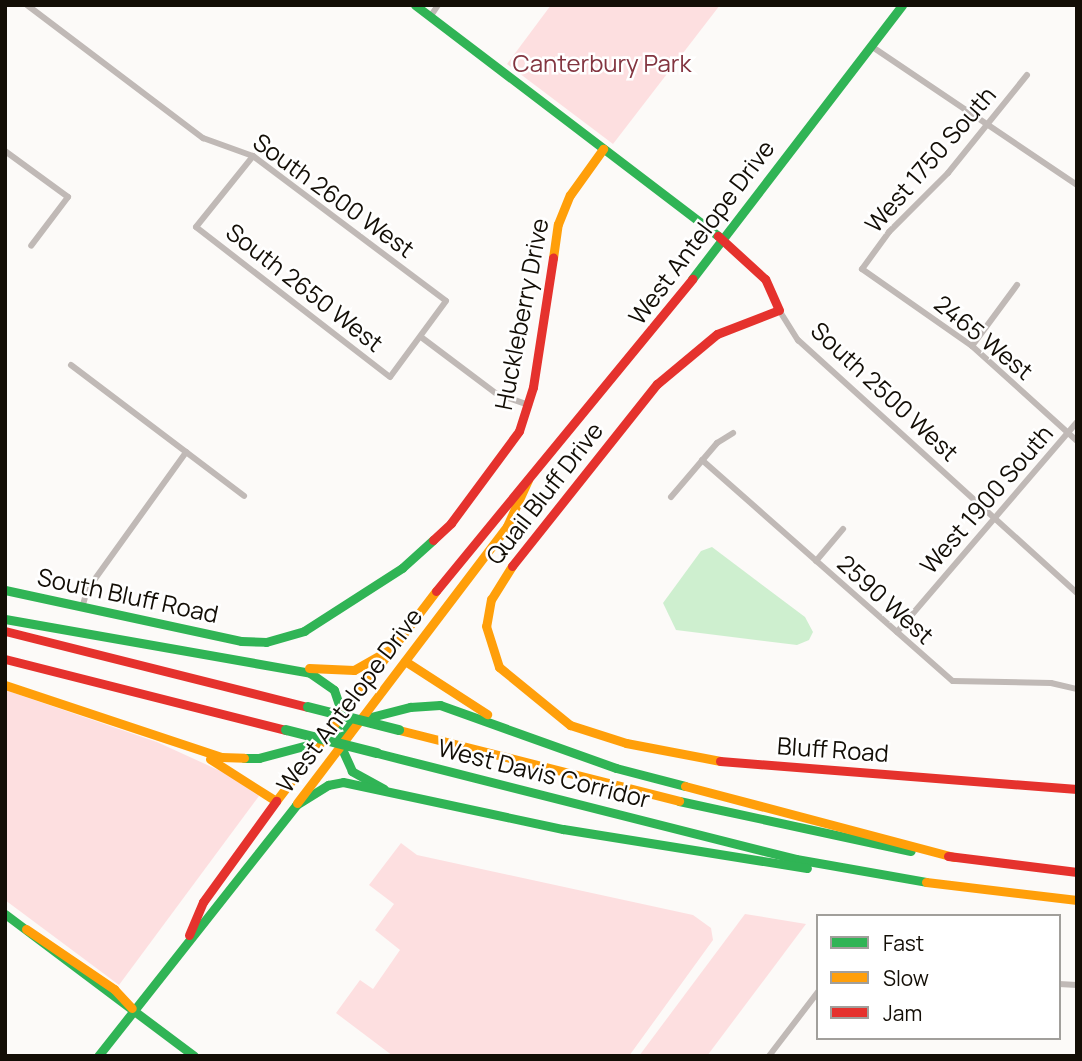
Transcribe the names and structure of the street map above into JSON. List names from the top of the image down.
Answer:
{
  "streets": {
    "main road": [
      "West Antelope Drive",
      "Huckleberry Drive",
      "South 2500 West",
      "Quail Bluff Drive",
      "South Bluff Road",
      "Bluff Road",
      "West Davis Corridor"
    ],
    "street": [
      "West 1750 South",
      "South 2600 West",
      "South 2650 West",
      "2465 West",
      "West 1900 South",
      "2590 West"
    ]
  },
  "crossings": [
    ["West 1750 South", "2465 West"],
    ["South 2600 West", "South 2650 West"],
    ["West Antelope Drive", "South 2500 West"],
    ["Huckleberry Drive", "South 2500 West"],
    ["Huckleberry Drive", "South Bluff Road"],
    ["2465 West", "West 1900 South"],
    ["South 2500 West", "Quail Bluff Drive"],
    ["South 2500 West", "West 1900 South"],
    ["Quail Bluff Drive", "Bluff Road"],
    ["West 1900 South", "2590 West"]
  ],
  "parks": ["Canterbury Park"],
  "legend": ["Fast", "Slow", "Jam"]
}
